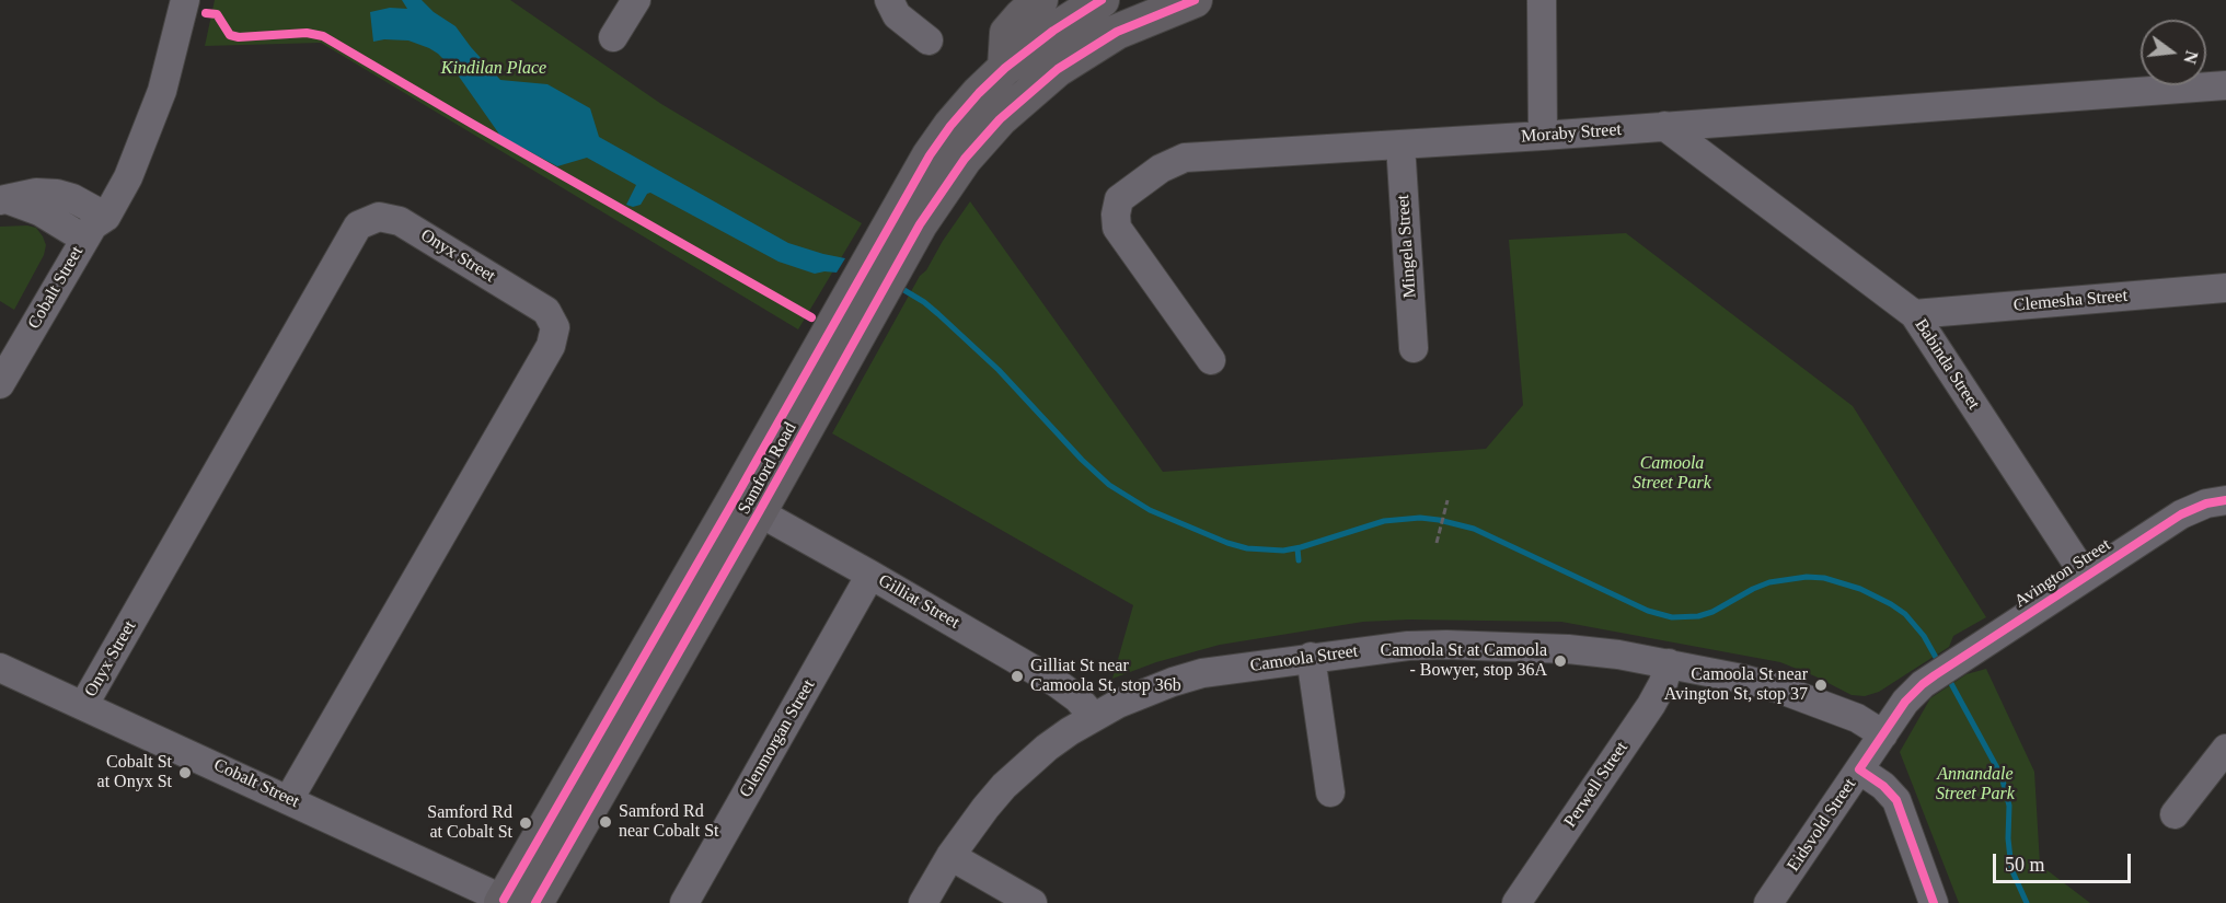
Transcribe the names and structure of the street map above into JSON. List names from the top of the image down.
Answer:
{
  "streets": {
    "main road": ["Samford Road"],
    "street": [
      "Moraby Street",
      "Mingela Street",
      "Onyx Street",
      "Cobalt Street",
      "Clemesha Street",
      "Babinda Street",
      "Avington Street",
      "Gilliat Street",
      "Camoola Street",
      "Glenmorgan Street",
      "Perwell Street",
      "Eidsvold Street"
    ]
  },
  "crossings": [
    ["Moraby Street", "Mingela Street"],
    ["Moraby Street", "Babinda Street"],
    ["Onyx Street", "Cobalt Street"],
    ["Cobalt Street", "Samford Road"],
    ["Clemesha Street", "Babinda Street"],
    ["Babinda Street", "Avington Street"],
    ["Samford Road", "Gilliat Street"],
    ["Avington Street", "Eidsvold Street"],
    ["Gilliat Street", "Camoola Street"],
    ["Gilliat Street", "Glenmorgan Street"],
    ["Camoola Street", "Perwell Street"],
    ["Camoola Street", "Eidsvold Street"]
  ],
  "parks": ["Kindilan Place", "Camoola Street Park", "Annandale Street Park"],
  "places": [
    "Camoola St at Camoola - Bowyer, stop 36A",
    "Gilliat St near Camoola St, stop 36b",
    "Camoola St near Avington St, stop 37",
    "Cobalt St at Onyx St",
    "Samford Rd near Cobalt St",
    "Samford Rd at Cobalt St"
  ],
  "scale_bar": "50 m",
  "north": "right"
}
